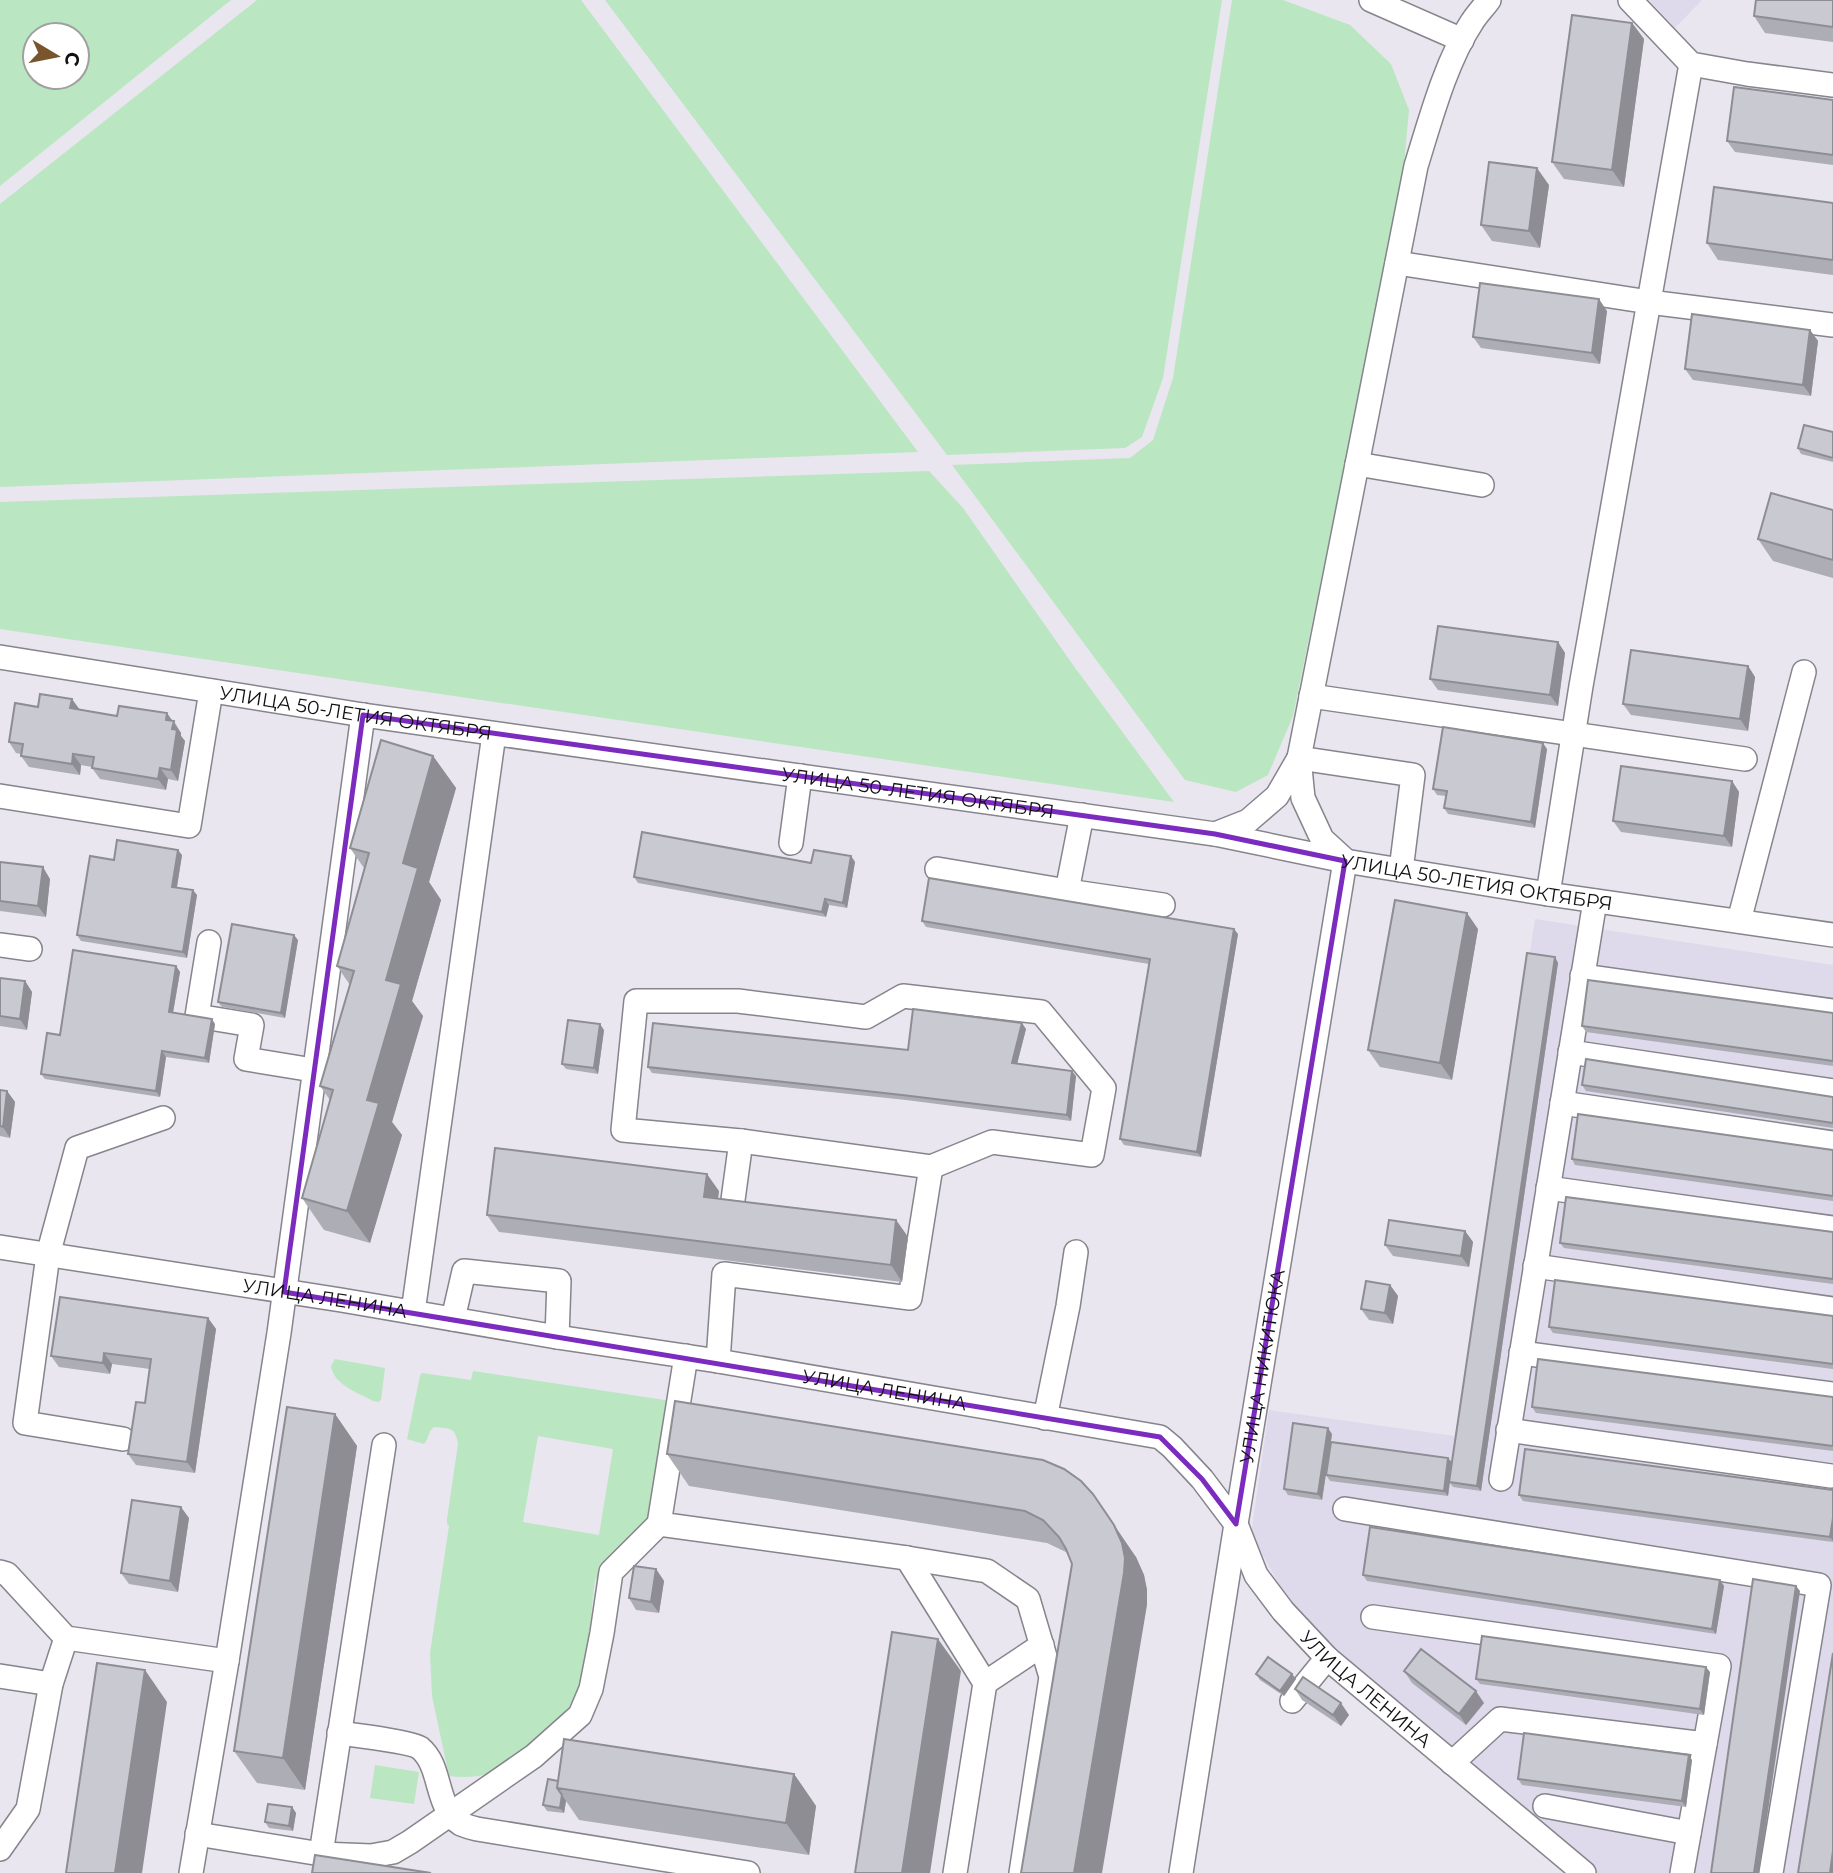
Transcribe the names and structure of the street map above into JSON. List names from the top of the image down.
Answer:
{
  "streets": {
    "street": ["УЛИЦА 50-ЛЕТИЯ ОКТЯБРЯ", "УЛИЦА ЛЕНИНА", "УЛИЦА НИКИТЮКА"]
  },
  "crossings": [
    ["УЛИЦА 50-ЛЕТИЯ ОКТЯБРЯ", "УЛИЦА НИКИТЮКА"],
    ["УЛИЦА ЛЕНИНА", "УЛИЦА НИКИТЮКА"]
  ],
  "north": "right"
}
